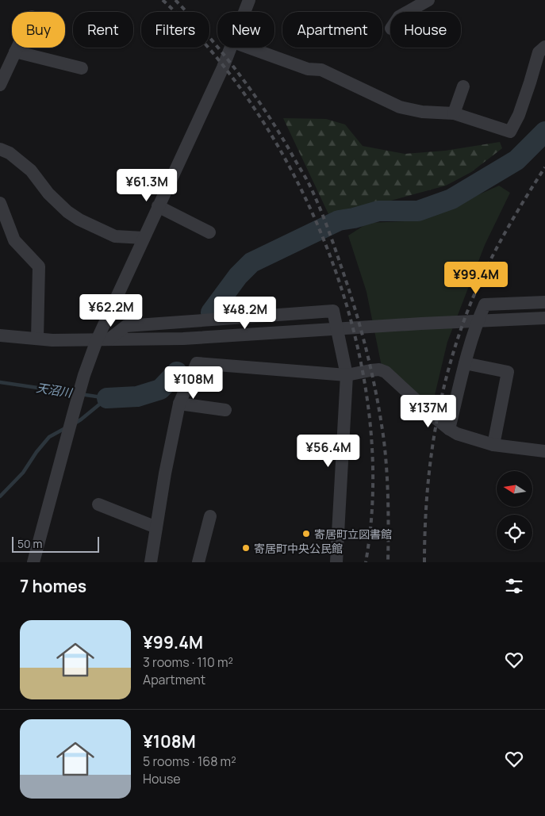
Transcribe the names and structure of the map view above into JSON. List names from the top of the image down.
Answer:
{
  "water": ["天沼川"],
  "places": ["寄居町立図書館", "寄居町中央公民館"],
  "scale_bar": "50 m",
  "north": "left",
  "page": {
    "chip": [
      "Buy",
      "Rent",
      "Filters",
      "New",
      "Apartment",
      "House"
    ],
    "price": [
      "¥61.3M",
      "¥99.4M",
      "¥62.2M",
      "¥48.2M",
      "¥108M",
      "¥137M",
      "¥56.4M"
    ],
    "scale": "50 m",
    "heading": "7 homes",
    "list": [
      {
        "name": "¥99.4M",
        "note": "3 rooms · 110 m² · Apartment"
      },
      {
        "name": "¥108M",
        "note": "5 rooms · 168 m² · House"
      }
    ]
  }
}
